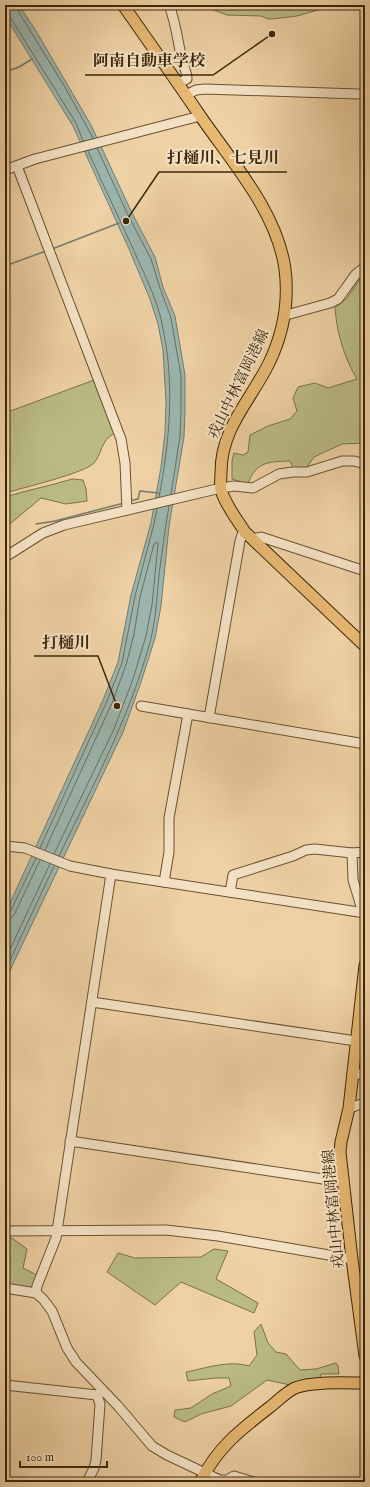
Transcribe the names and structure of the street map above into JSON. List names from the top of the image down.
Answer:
{
  "streets": {
    "main road": ["戎山中林富岡港線"]
  },
  "places": ["阿南自動車学校", "打樋川、七見川", "打樋川"],
  "scale_bar": "100 m"
}
